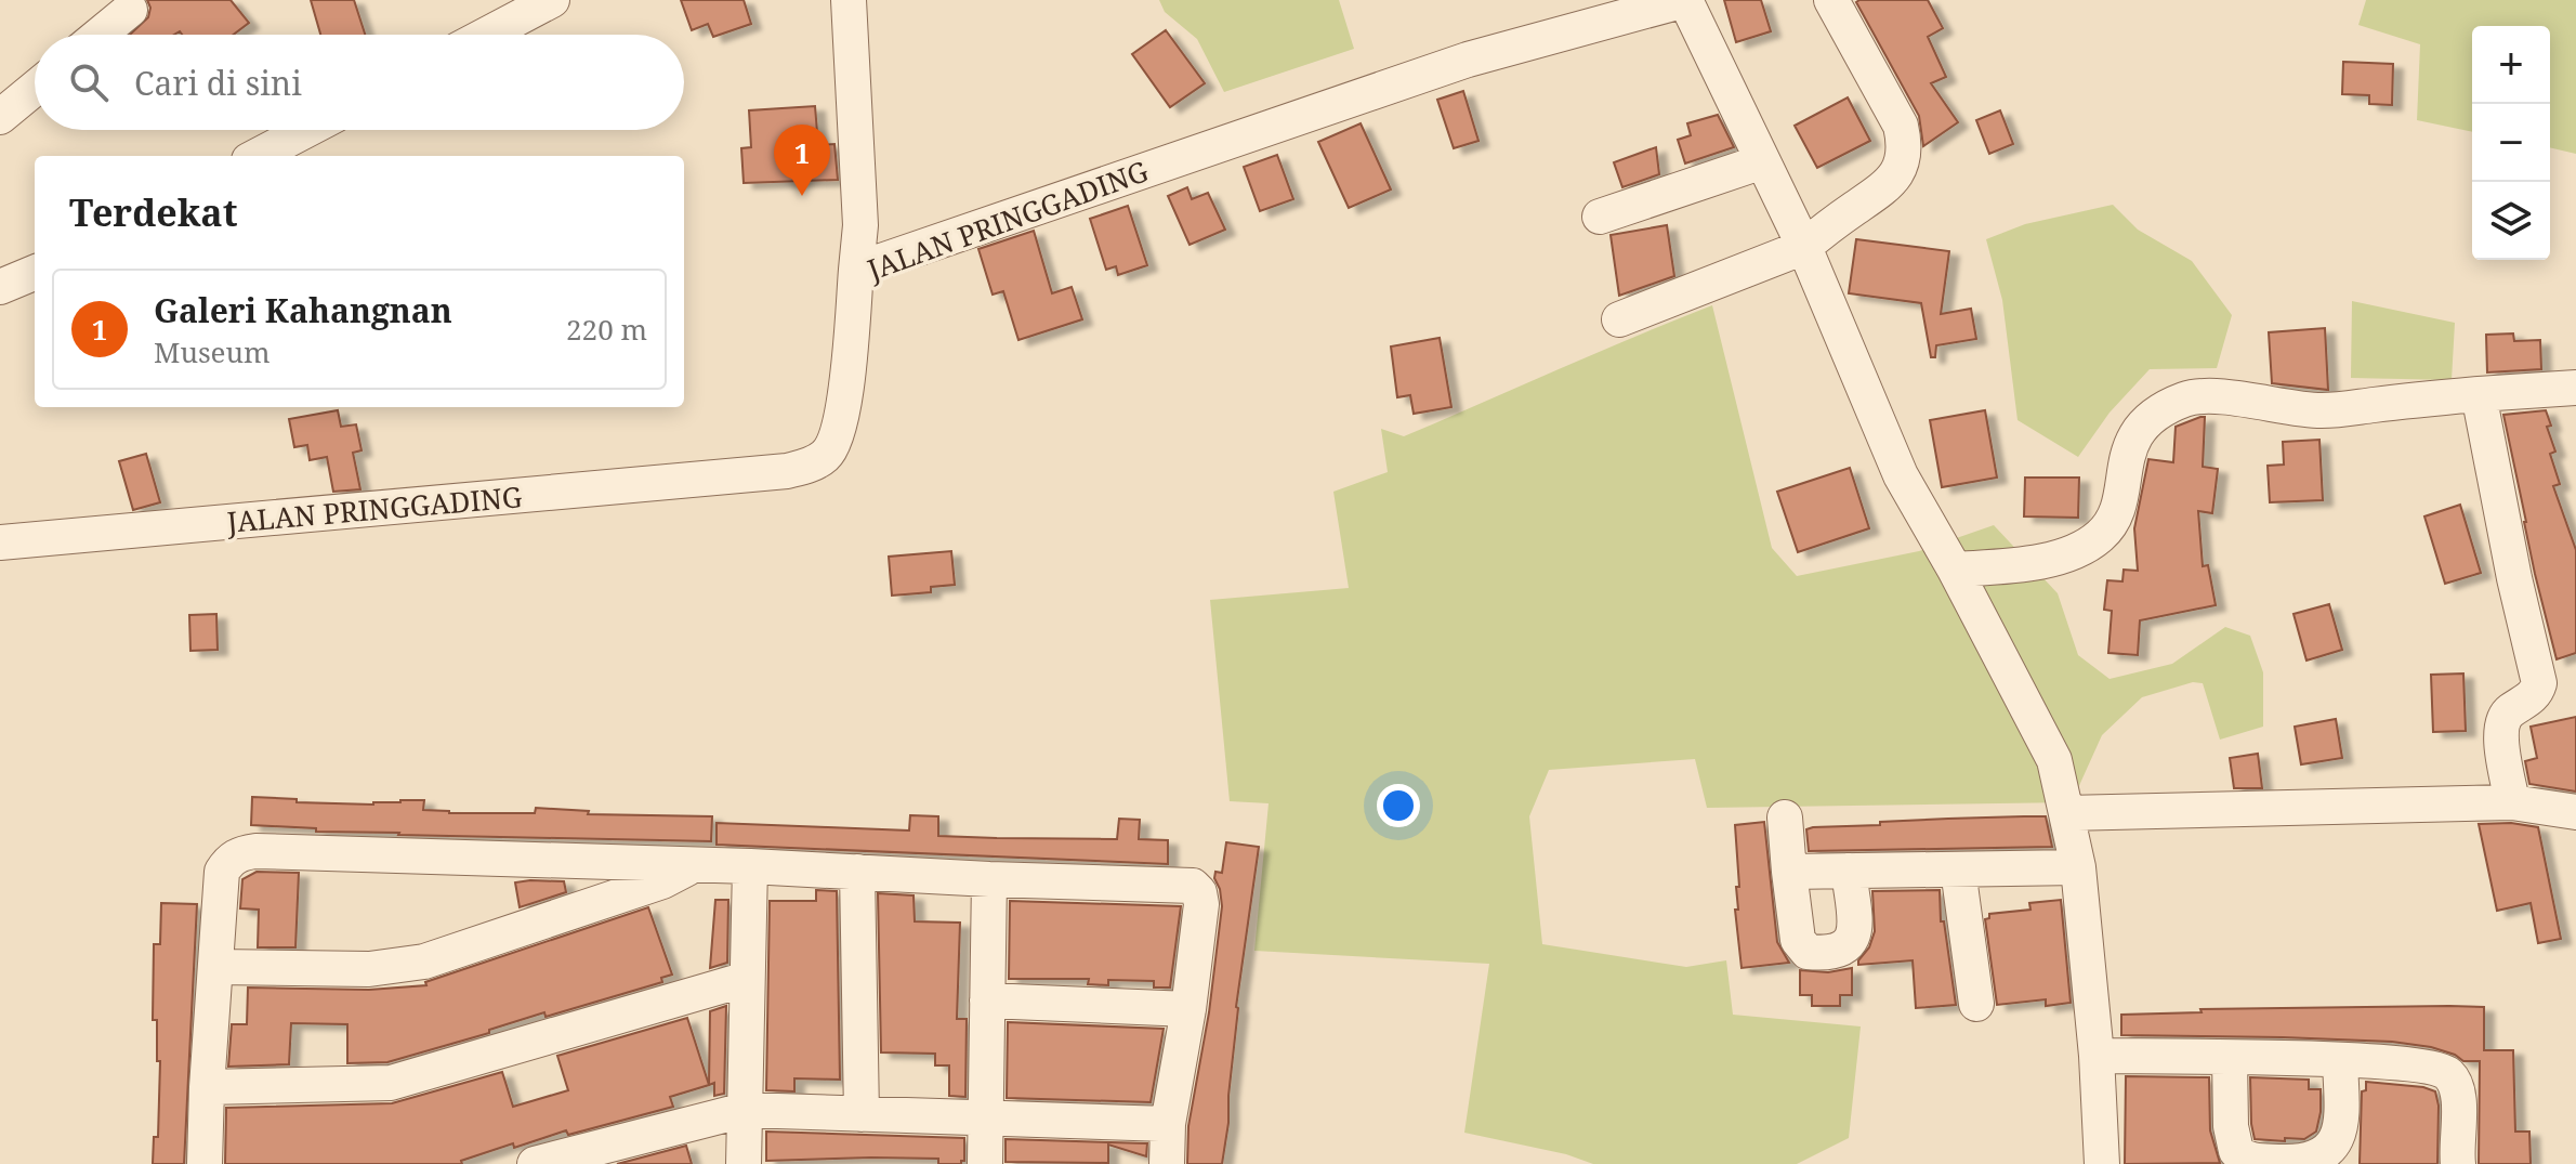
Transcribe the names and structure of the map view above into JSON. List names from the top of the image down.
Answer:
{
  "streets": {
    "street": ["JALAN PRINGGADING"]
  },
  "page": {
    "map_buttons": ["+", "−"],
    "search": "Cari di sini",
    "pins": "1",
    "heading": "Terdekat",
    "list": [
      {
        "mark": "1",
        "name": "Galeri Kahangnan",
        "note": "Museum",
        "value": "220 m"
      }
    ]
  }
}
